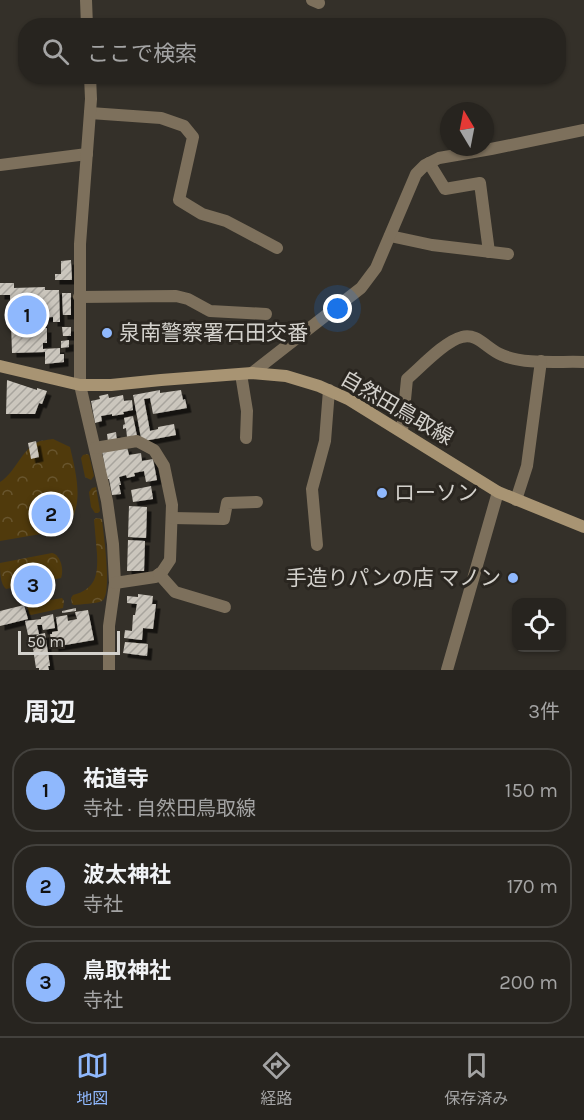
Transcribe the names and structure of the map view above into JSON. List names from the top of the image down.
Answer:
{
  "streets": {
    "main road": ["自然田鳥取線"]
  },
  "places": ["泉南警察署石田交番", "ローソン", "手造りパンの店 マノン"],
  "scale_bar": "50 m",
  "north": "top",
  "page": {
    "search": "ここで検索",
    "pins": ["1", "2", "3"],
    "scale": "50 m",
    "heading": ["周辺", "3件"],
    "list": [
      {
        "mark": "1",
        "name": "祐道寺",
        "note": "寺社 · 自然田鳥取線",
        "value": "150 m"
      },
      {
        "mark": "2",
        "name": "波太神社",
        "note": "寺社",
        "value": "170 m"
      },
      {
        "mark": "3",
        "name": "鳥取神社",
        "note": "寺社",
        "value": "200 m"
      }
    ],
    "nav": ["地図", "経路", "保存済み"]
  }
}
